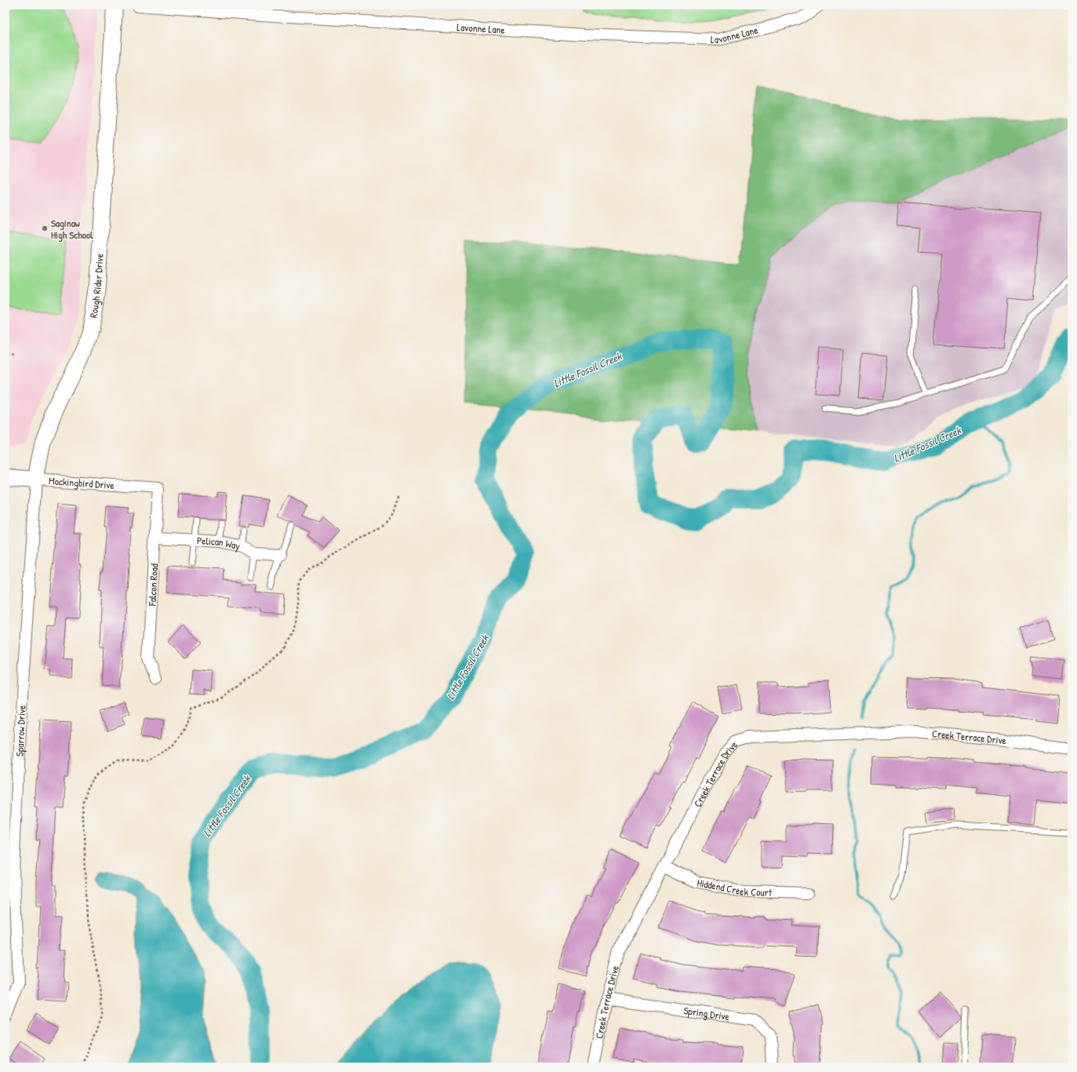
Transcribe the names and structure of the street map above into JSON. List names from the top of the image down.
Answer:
{
  "streets": {
    "street": [
      "Lavonne Lane",
      "Rough Rider Drive",
      "Mockingbird Drive",
      "Pelican Way",
      "Falcon Road",
      "Sparrow Drive",
      "Creek Terrace Drive",
      "Hiddend Creek Court",
      "Spring Drive"
    ]
  },
  "crossings": [
    ["Rough Rider Drive", "Mockingbird Drive"],
    ["Rough Rider Drive", "Sparrow Drive"],
    ["Mockingbird Drive", "Falcon Road"],
    ["Mockingbird Drive", "Sparrow Drive"],
    ["Pelican Way", "Falcon Road"],
    ["Creek Terrace Drive", "Hiddend Creek Court"],
    ["Creek Terrace Drive", "Spring Drive"]
  ],
  "water": ["Little Fossil Creek"],
  "places": ["Saginaw High School"]
}
